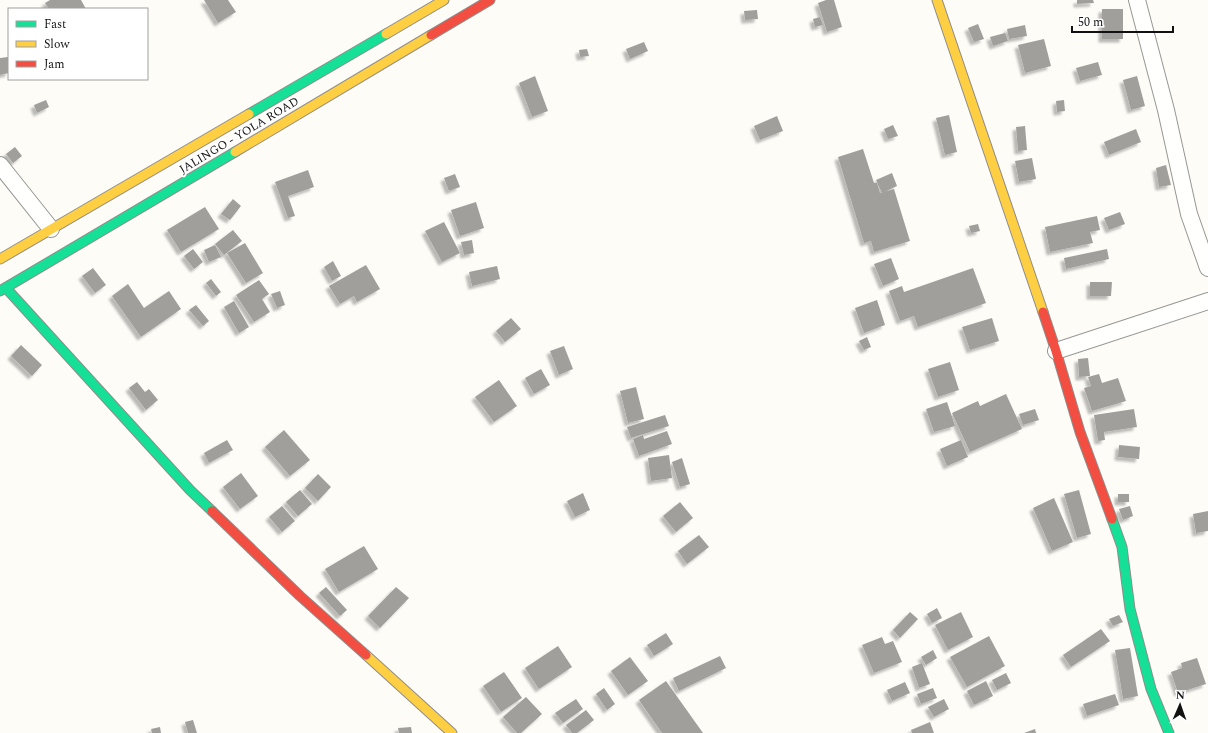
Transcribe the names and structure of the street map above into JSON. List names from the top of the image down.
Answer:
{
  "streets": {
    "main road": ["JALINGO - YOLA ROAD"]
  },
  "legend": ["Fast", "Slow", "Jam"],
  "scale_bar": "50 m",
  "north": "top"
}
